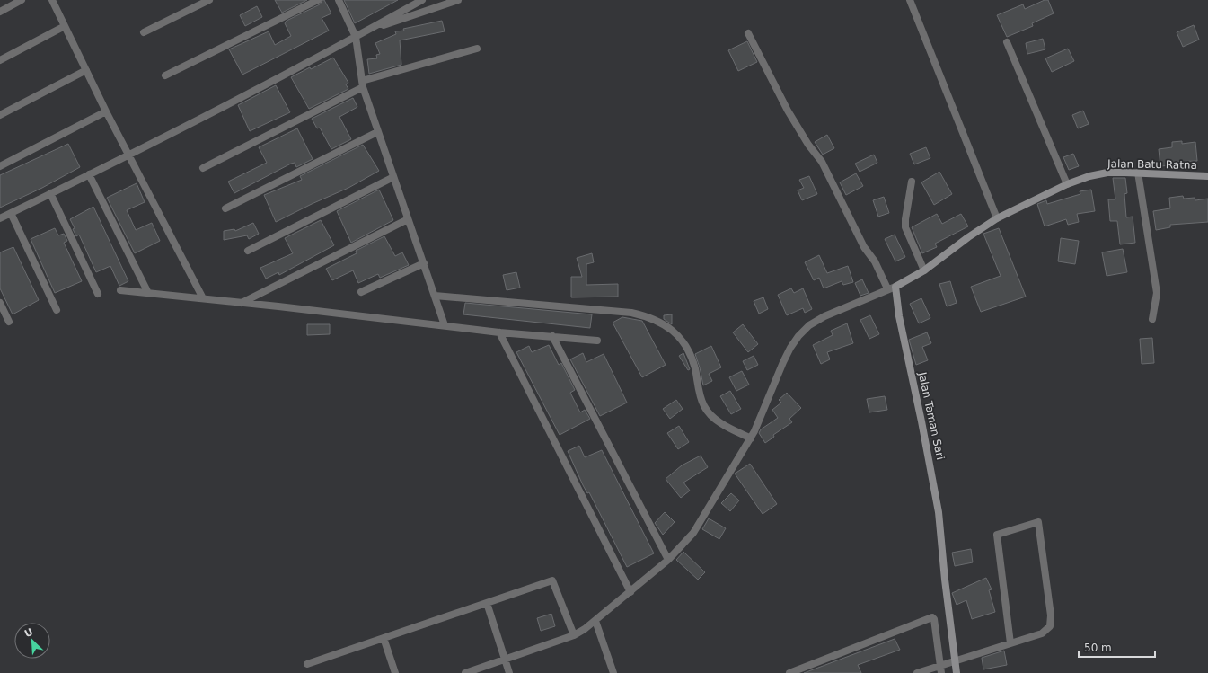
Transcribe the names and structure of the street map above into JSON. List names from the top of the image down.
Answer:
{
  "streets": {
    "street": ["Jalan Batu Ratna", "Jalan Taman Sari"]
  },
  "scale_bar": "50 m",
  "north": "top left"
}
